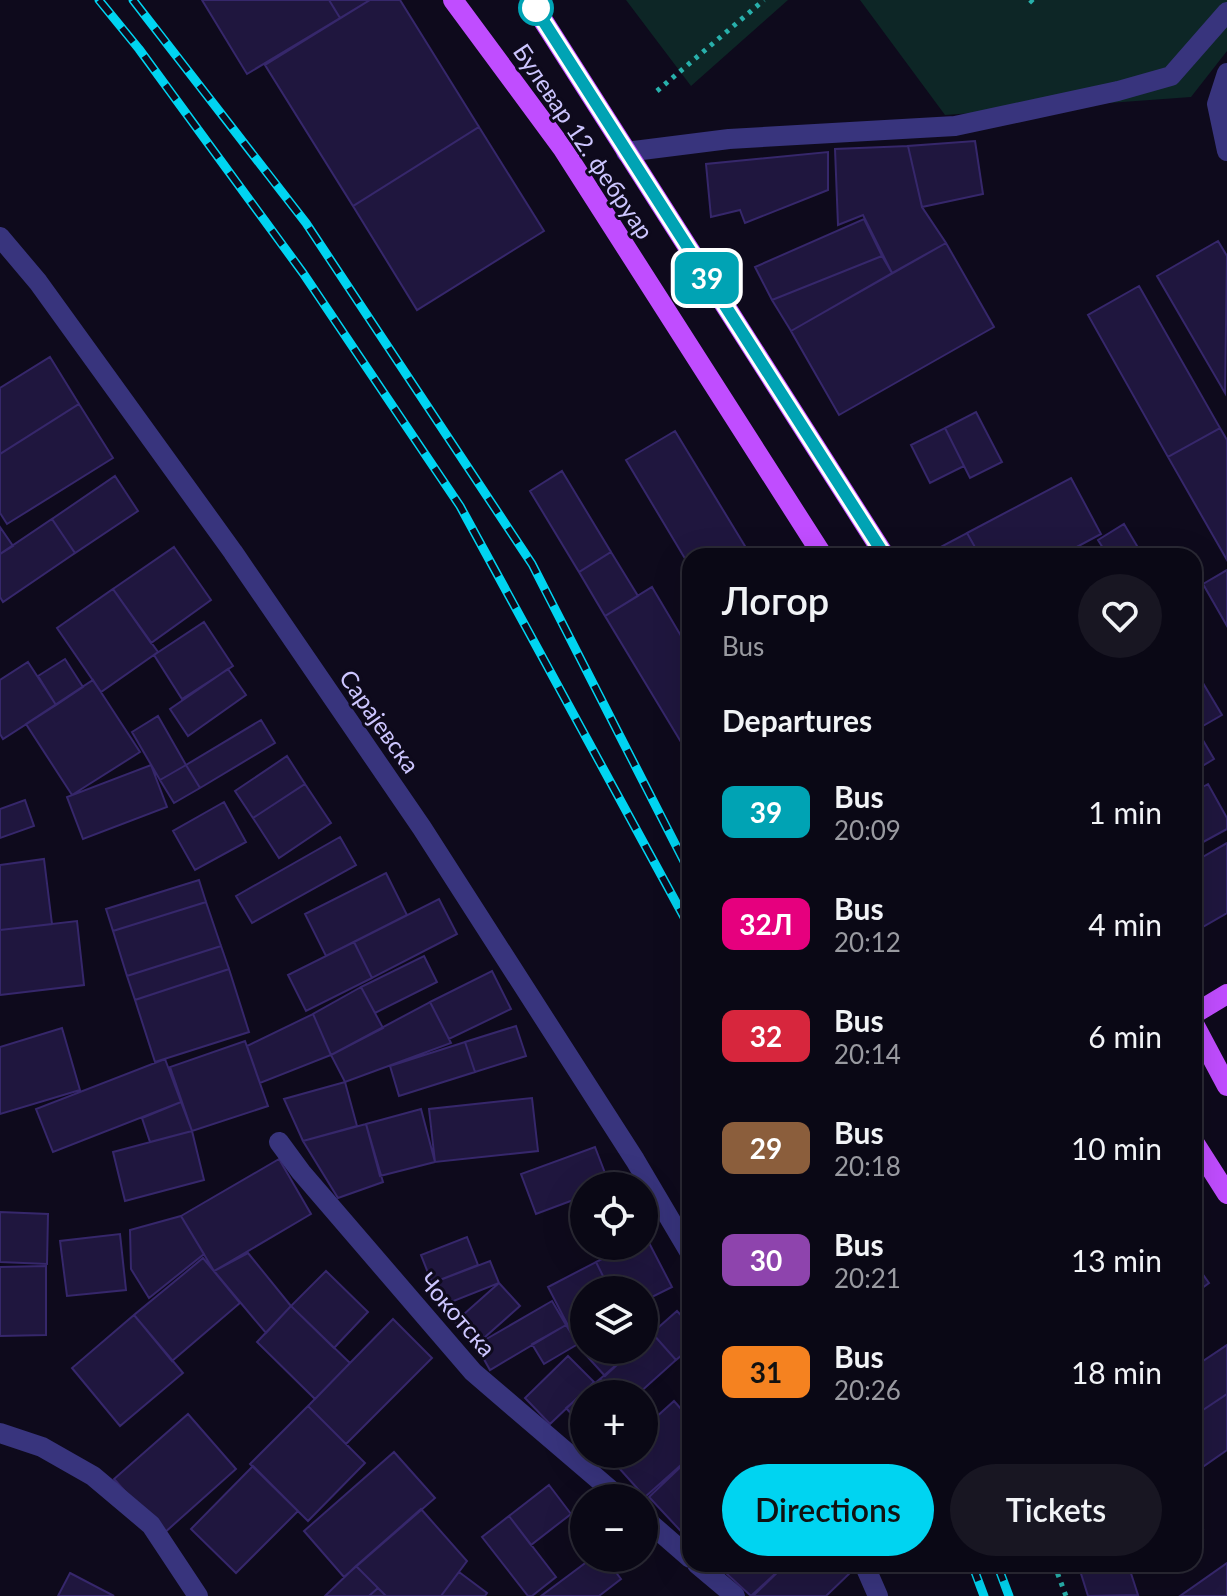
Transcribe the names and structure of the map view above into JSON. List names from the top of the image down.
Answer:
{
  "streets": {
    "main road": ["Булевар 12. фебруар"],
    "street": ["Сарајевска", "Чокотска"]
  },
  "lines": ["bus line 39"],
  "page": {
    "on_map": "39",
    "heading": [
      ["Логор", "Bus"],
      "Departures"
    ],
    "list": [
      {
        "mark": "39",
        "name": "Bus",
        "note": "20:09",
        "value": "1 min"
      },
      {
        "mark": "32Л",
        "name": "Bus",
        "note": "20:12",
        "value": "4 min"
      },
      {
        "mark": "32",
        "name": "Bus",
        "note": "20:14",
        "value": "6 min"
      },
      {
        "mark": "29",
        "name": "Bus",
        "note": "20:18",
        "value": "10 min"
      },
      {
        "mark": "30",
        "name": "Bus",
        "note": "20:21",
        "value": "13 min"
      },
      {
        "mark": "31",
        "name": "Bus",
        "note": "20:26",
        "value": "18 min"
      }
    ],
    "map_buttons": ["+", "−"],
    "buttons": ["Directions", "Tickets"]
  }
}
